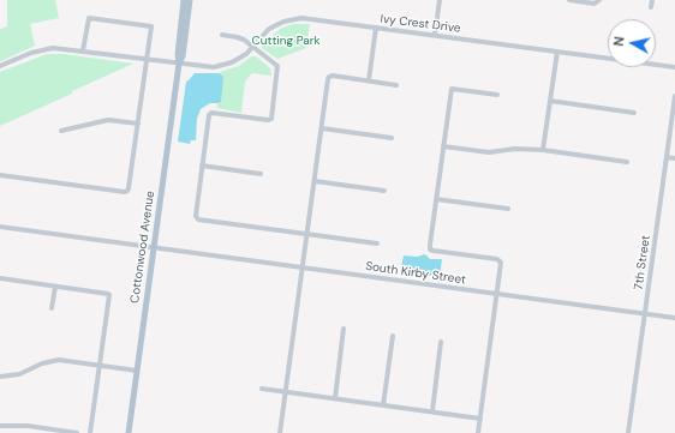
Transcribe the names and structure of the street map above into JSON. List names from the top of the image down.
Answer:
{
  "streets": {
    "main road": ["Cottonwood Avenue"],
    "street": ["Ivy Crest Drive", "7th Street", "South Kirby Street"]
  },
  "crossings": [
    ["Ivy Crest Drive", "Cottonwood Avenue"],
    ["Cottonwood Avenue", "South Kirby Street"],
    ["7th Street", "South Kirby Street"]
  ],
  "parks": ["Cutting Park"],
  "north": "left"
}
